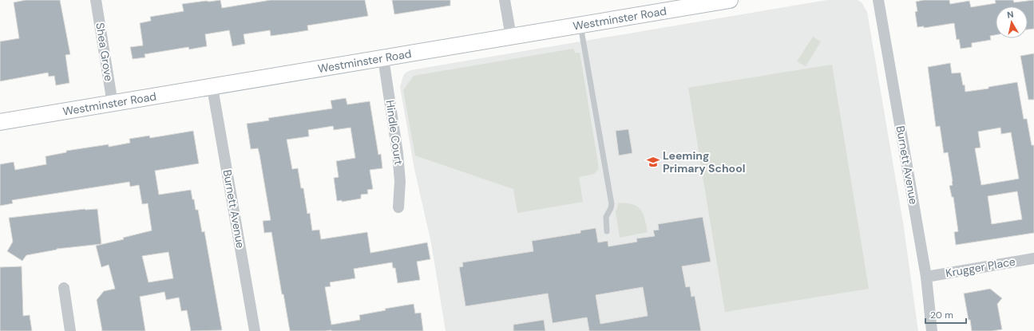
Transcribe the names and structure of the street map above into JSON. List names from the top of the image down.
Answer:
{
  "streets": {
    "main road": ["Westminster Road"],
    "street": [
      "Shea Grove",
      "Hindle Court",
      "Burnett Avenue",
      "Krugger Place"
    ]
  },
  "crossings": [
    ["Westminster Road", "Shea Grove"],
    ["Westminster Road", "Hindle Court"],
    ["Westminster Road", "Burnett Avenue"],
    ["Burnett Avenue", "Krugger Place"]
  ],
  "places": {
    "school or university": ["Leeming Primary School"]
  },
  "scale_bar": "20 m",
  "north": "top"
}
